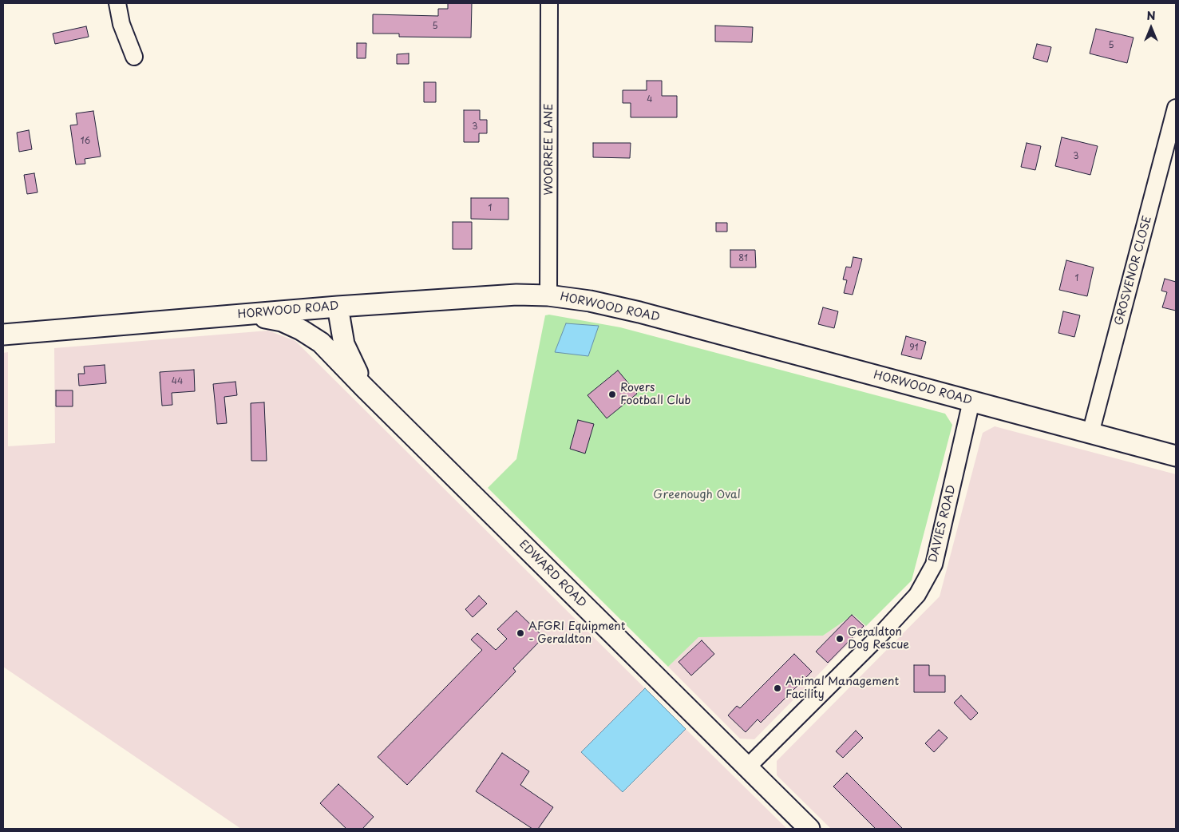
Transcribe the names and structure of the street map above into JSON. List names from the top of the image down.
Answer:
{
  "streets": {
    "main road": ["HORWOOD ROAD", "EDWARD ROAD"],
    "street": ["WOORREE LANE", "GROSVENOR CLOSE", "DAVIES ROAD"]
  },
  "crossings": [
    ["WOORREE LANE", "HORWOOD ROAD"],
    ["GROSVENOR CLOSE", "HORWOOD ROAD"],
    ["HORWOOD ROAD", "DAVIES ROAD"],
    ["HORWOOD ROAD", "EDWARD ROAD"],
    ["DAVIES ROAD", "EDWARD ROAD"]
  ],
  "parks": ["Greenough Oval"],
  "places": [
    "Rovers Football Club",
    "AFGRI Equipment - Geraldton",
    "Geraldton Dog Rescue",
    "Animal Management Facility"
  ],
  "house_numbers": [
    "5",
    "5",
    "4",
    "3",
    "16",
    "3",
    "1",
    "81",
    "1",
    "91",
    "44"
  ],
  "north": "top"
}
